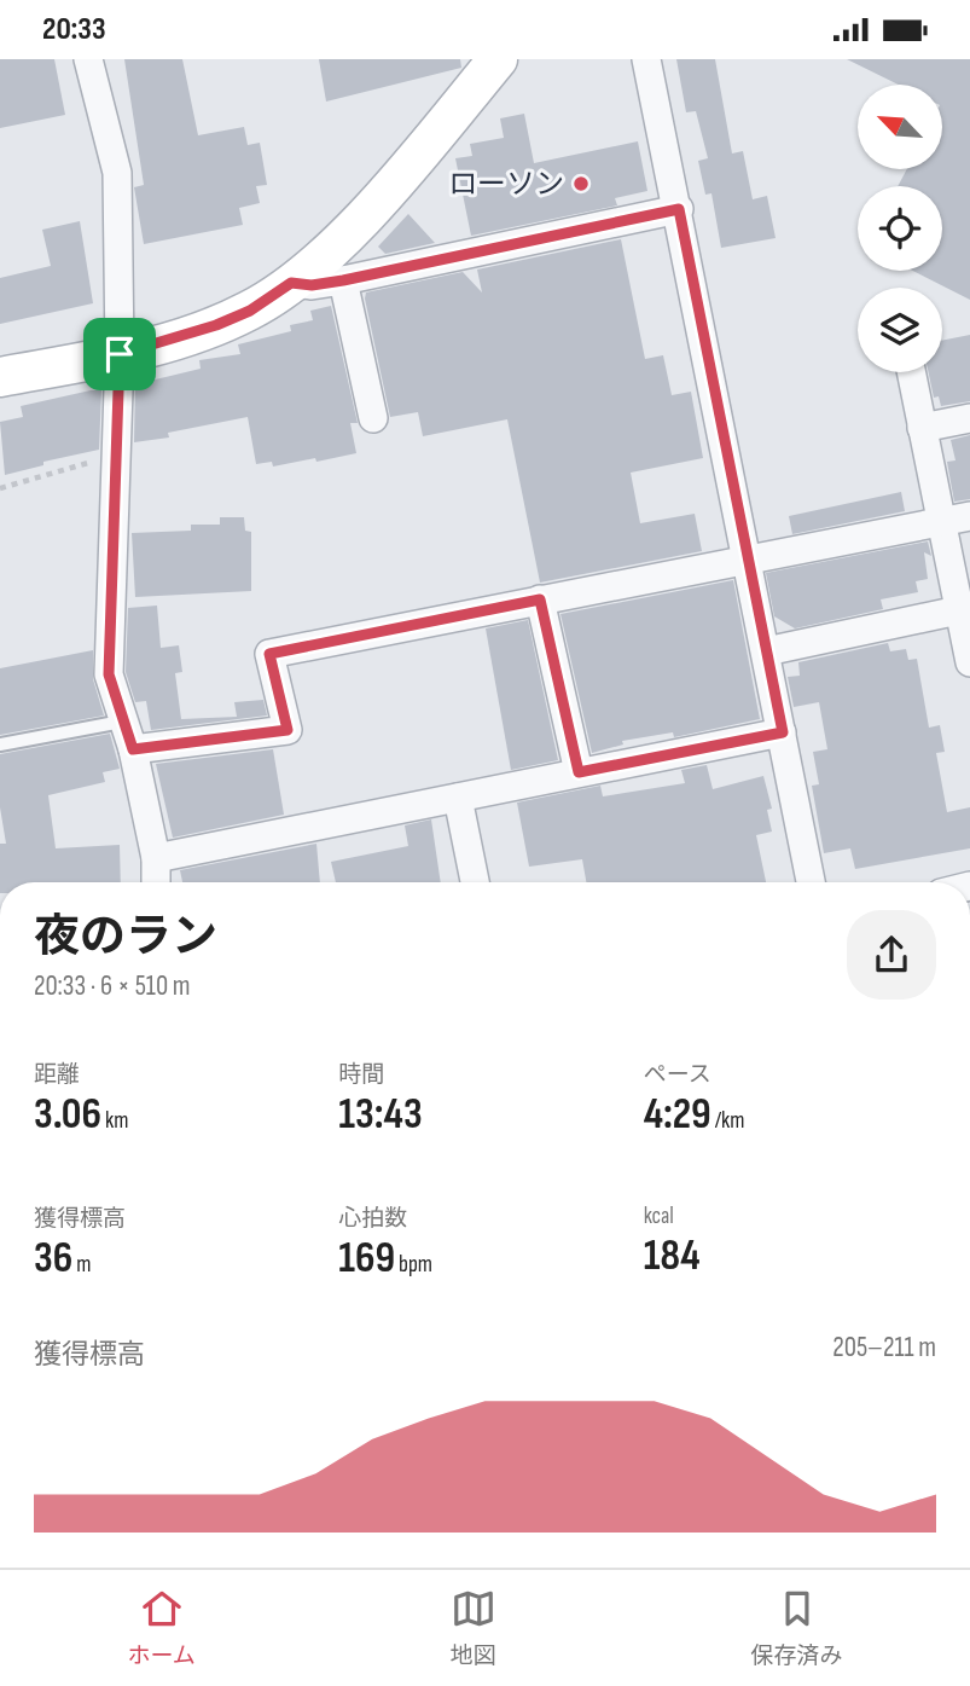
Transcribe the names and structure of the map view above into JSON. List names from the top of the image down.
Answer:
{
  "places": ["ローソン"],
  "north": "top left",
  "page": {
    "status": "20:33",
    "heading": ["夜のラン", "20:33 · 6 × 510 m"],
    "stats": [
      ["距離", "3.06 km"],
      ["時間", "13:43"],
      ["ペース", "4:29 /km"],
      ["獲得標高", "36 m"],
      ["心拍数", "169 bpm"],
      ["kcal", "184"]
    ],
    "chart": ["獲得標高", "205–211 m"],
    "tabs": ["ホーム", "地図", "保存済み"]
  }
}
